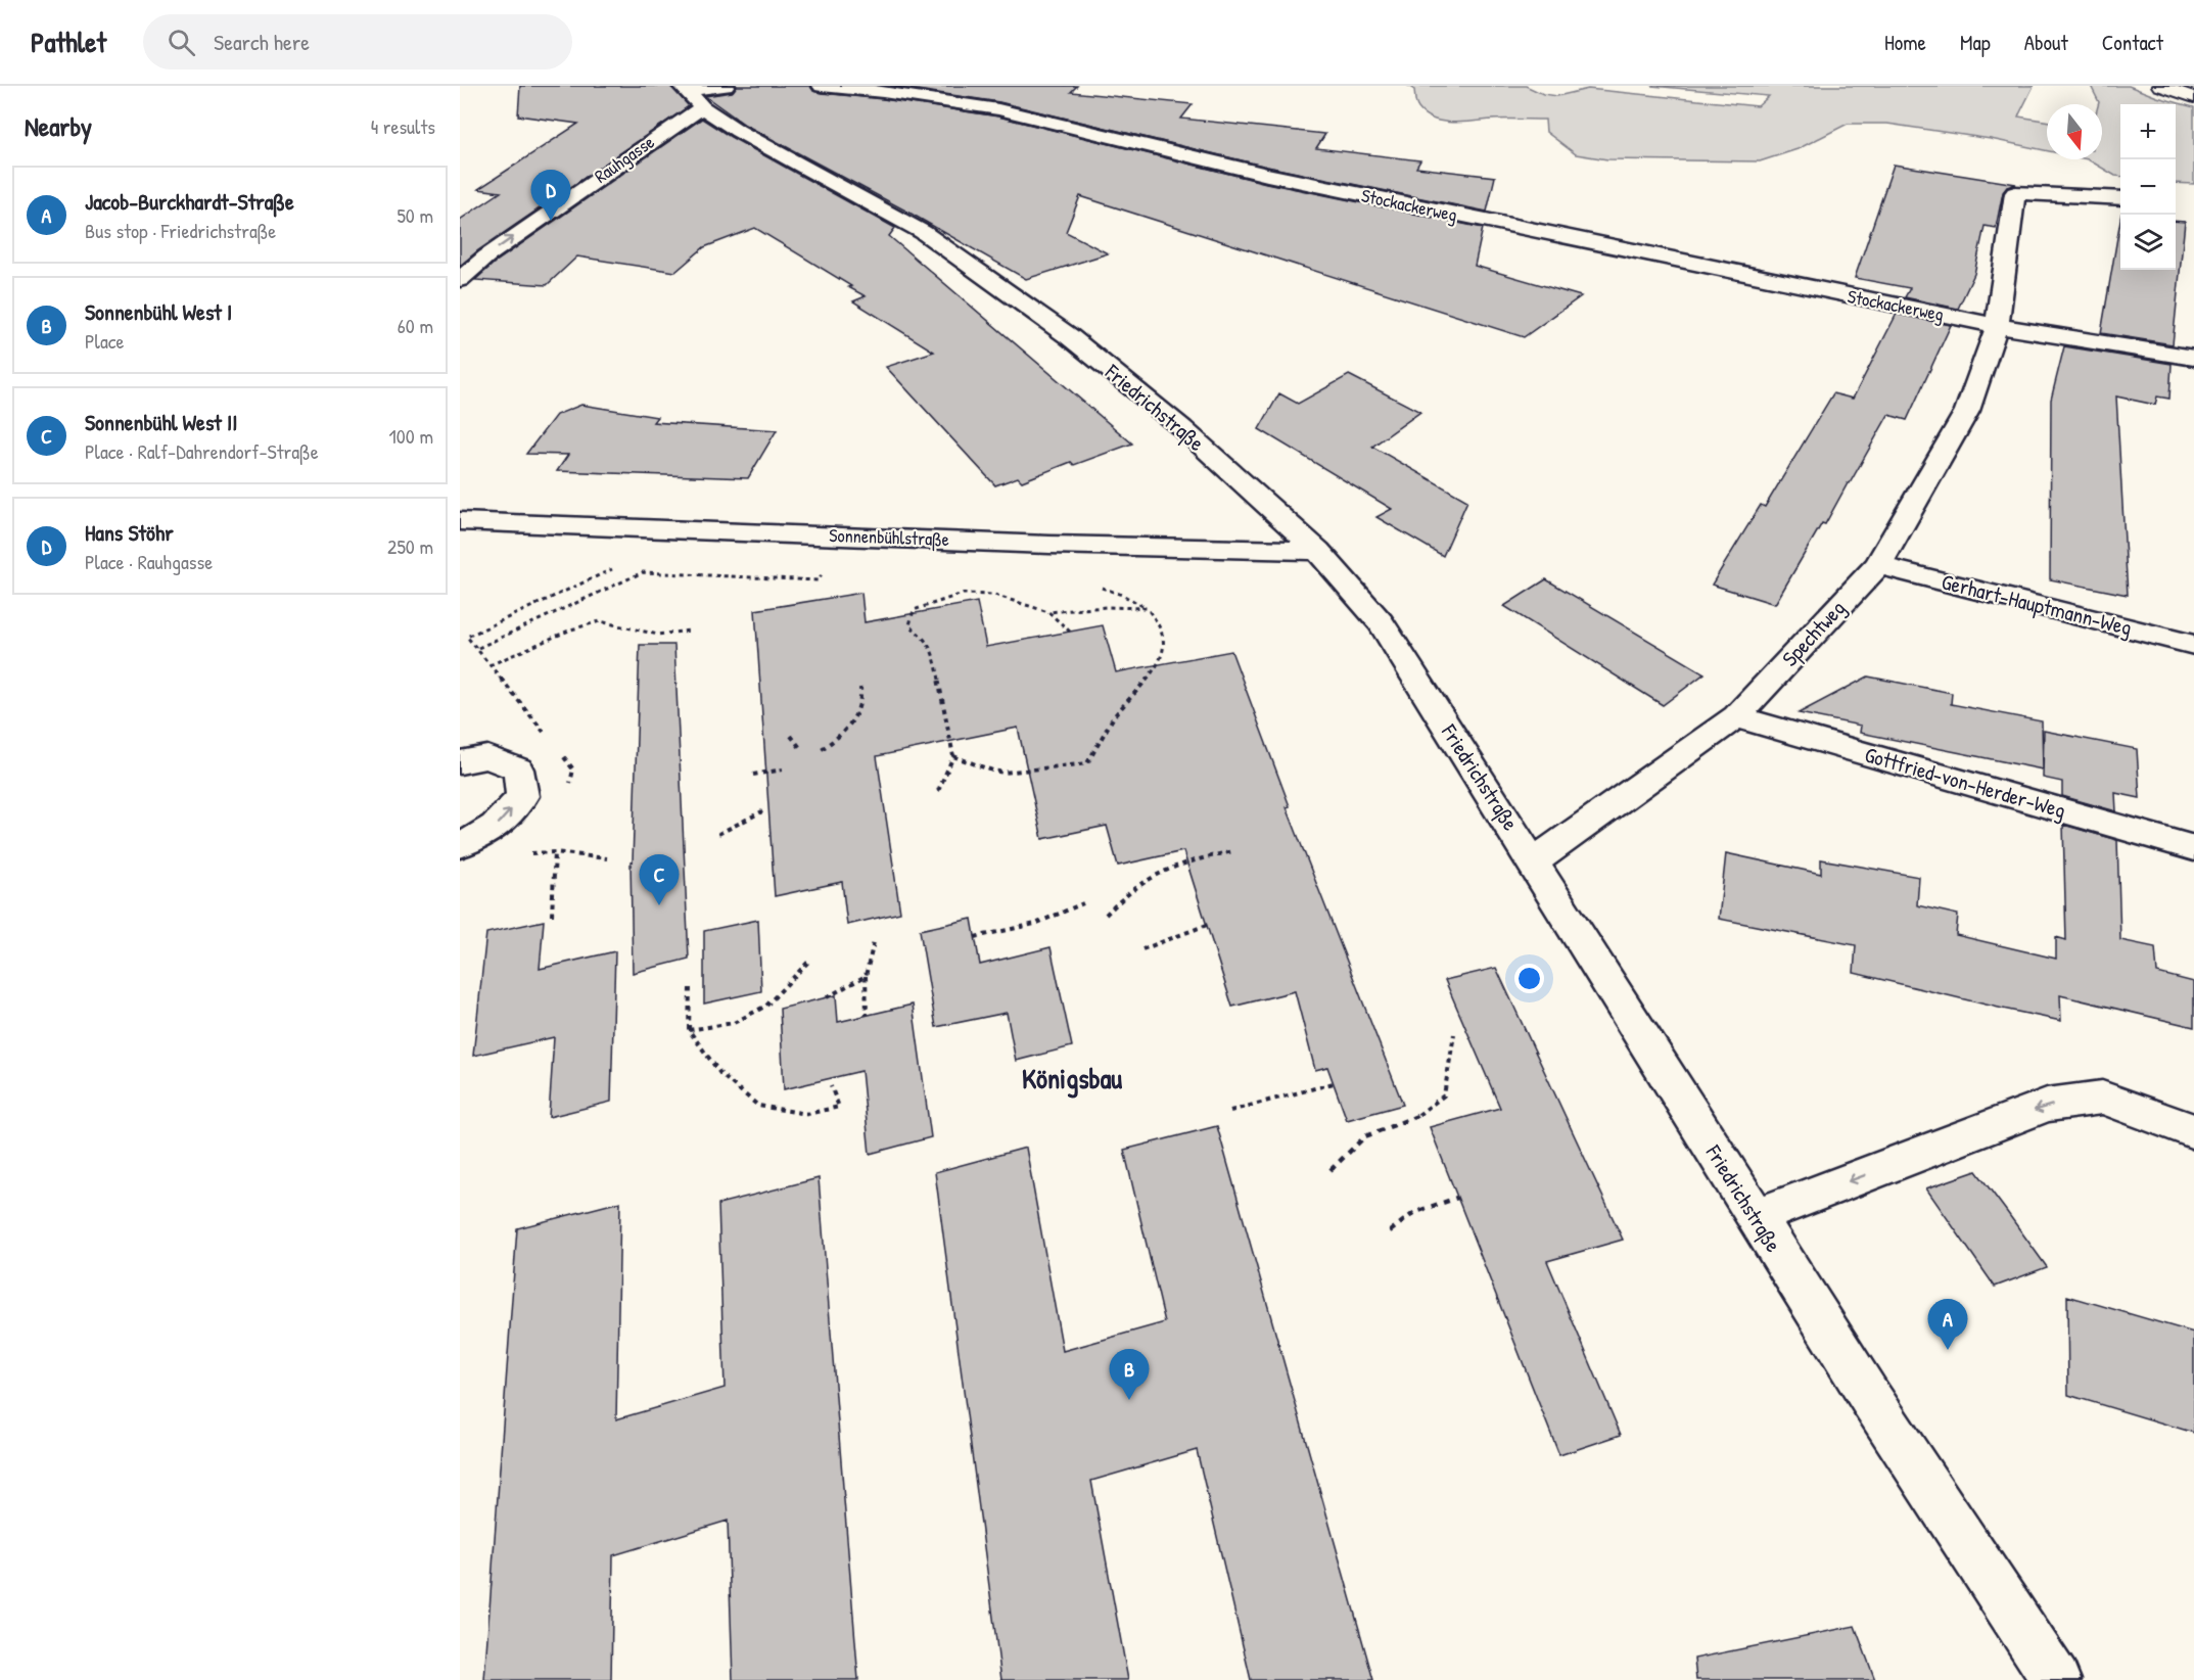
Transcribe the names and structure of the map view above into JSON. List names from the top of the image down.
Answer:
{
  "streets": {
    "street": [
      "Rauhgasse",
      "Stockackerweg",
      "Friedrichstraße",
      "Sonnenbühlstraße",
      "Gerhart-Hauptmann-Weg",
      "Spechtweg",
      "Gottfried-von-Herder-Weg"
    ]
  },
  "crossings": [
    ["Rauhgasse", "Friedrichstraße"],
    ["Stockackerweg", "Spechtweg"],
    ["Friedrichstraße", "Sonnenbühlstraße"],
    ["Friedrichstraße", "Spechtweg"],
    ["Gerhart-Hauptmann-Weg", "Spechtweg"],
    ["Spechtweg", "Gottfried-von-Herder-Weg"]
  ],
  "one_way": ["Rauhgasse"],
  "districts": ["Königsbau"],
  "north": "bottom",
  "page": {
    "header": "Pathlet",
    "search": "Search here",
    "nav": [
      "Home",
      "Map",
      "About",
      "Contact"
    ],
    "heading": ["Nearby", "4 results"],
    "map_buttons": ["+", "−"],
    "list": [
      {
        "mark": "A",
        "name": "Jacob-Burckhardt-Straße",
        "note": "Bus stop · Friedrichstraße",
        "value": "50 m"
      },
      {
        "mark": "B",
        "name": "Sonnenbühl West I",
        "note": "Place",
        "value": "60 m"
      },
      {
        "mark": "C",
        "name": "Sonnenbühl West II",
        "note": "Place · Ralf-Dahrendorf-Straße",
        "value": "100 m"
      },
      {
        "mark": "D",
        "name": "Hans Stöhr",
        "note": "Place · Rauhgasse",
        "value": "250 m"
      }
    ],
    "pins": [
      "D",
      "C",
      "A",
      "B"
    ]
  }
}
